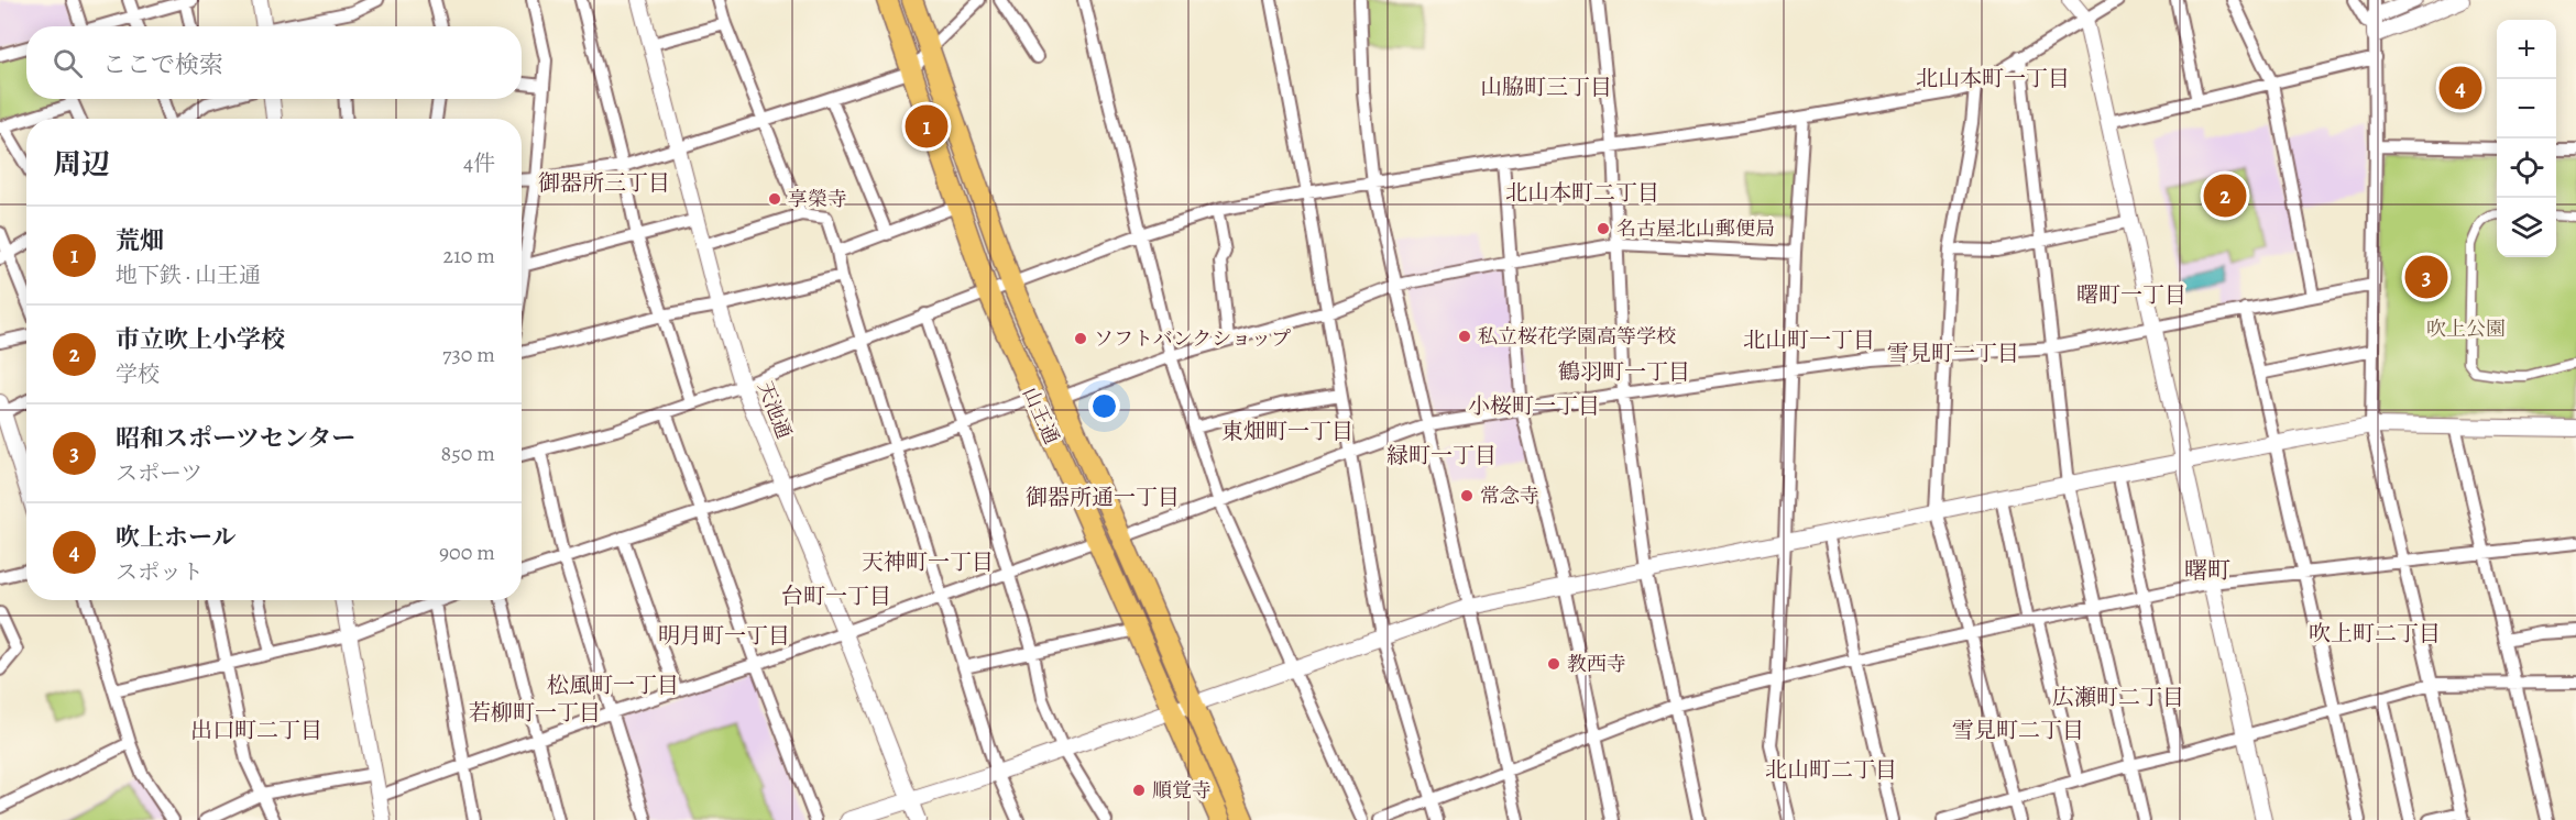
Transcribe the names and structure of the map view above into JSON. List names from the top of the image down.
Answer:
{
  "streets": {
    "main road": ["山王通"],
    "street": ["天池通"]
  },
  "districts": [
    "北山本町一丁目",
    "山脇町三丁目",
    "御器所三丁目",
    "北山本町二丁目",
    "曙町一丁目",
    "北山町一丁目",
    "雪見町一丁目",
    "鶴羽町一丁目",
    "小桜町一丁目",
    "東畑町一丁目",
    "緑町一丁目",
    "御器所通一丁目",
    "天神町一丁目",
    "曙町",
    "台町一丁目",
    "吹上町二丁目",
    "明月町一丁目",
    "松風町一丁目",
    "広瀬町二丁目",
    "若柳町一丁目",
    "出口町二丁目",
    "雪見町二丁目",
    "北山町二丁目"
  ],
  "parks": ["吹上公園"],
  "places": [
    "享榮寺",
    "名古屋北山郵便局",
    "私立桜花学園高等学校",
    "ソフトバンクショップ",
    "常念寺",
    "教西寺",
    "順覚寺"
  ],
  "page": {
    "map_buttons": ["+", "−"],
    "search": "ここで検索",
    "pins": [
      "4",
      "1",
      "2",
      "3"
    ],
    "heading": ["周辺", "4件"],
    "list": [
      {
        "mark": "1",
        "name": "荒畑",
        "note": "地下鉄 · 山王通",
        "value": "210 m"
      },
      {
        "mark": "2",
        "name": "市立吹上小学校",
        "note": "学校",
        "value": "730 m"
      },
      {
        "mark": "3",
        "name": "昭和スポーツセンター",
        "note": "スポーツ",
        "value": "850 m"
      },
      {
        "mark": "4",
        "name": "吹上ホール",
        "note": "スポット",
        "value": "900 m"
      }
    ]
  }
}
